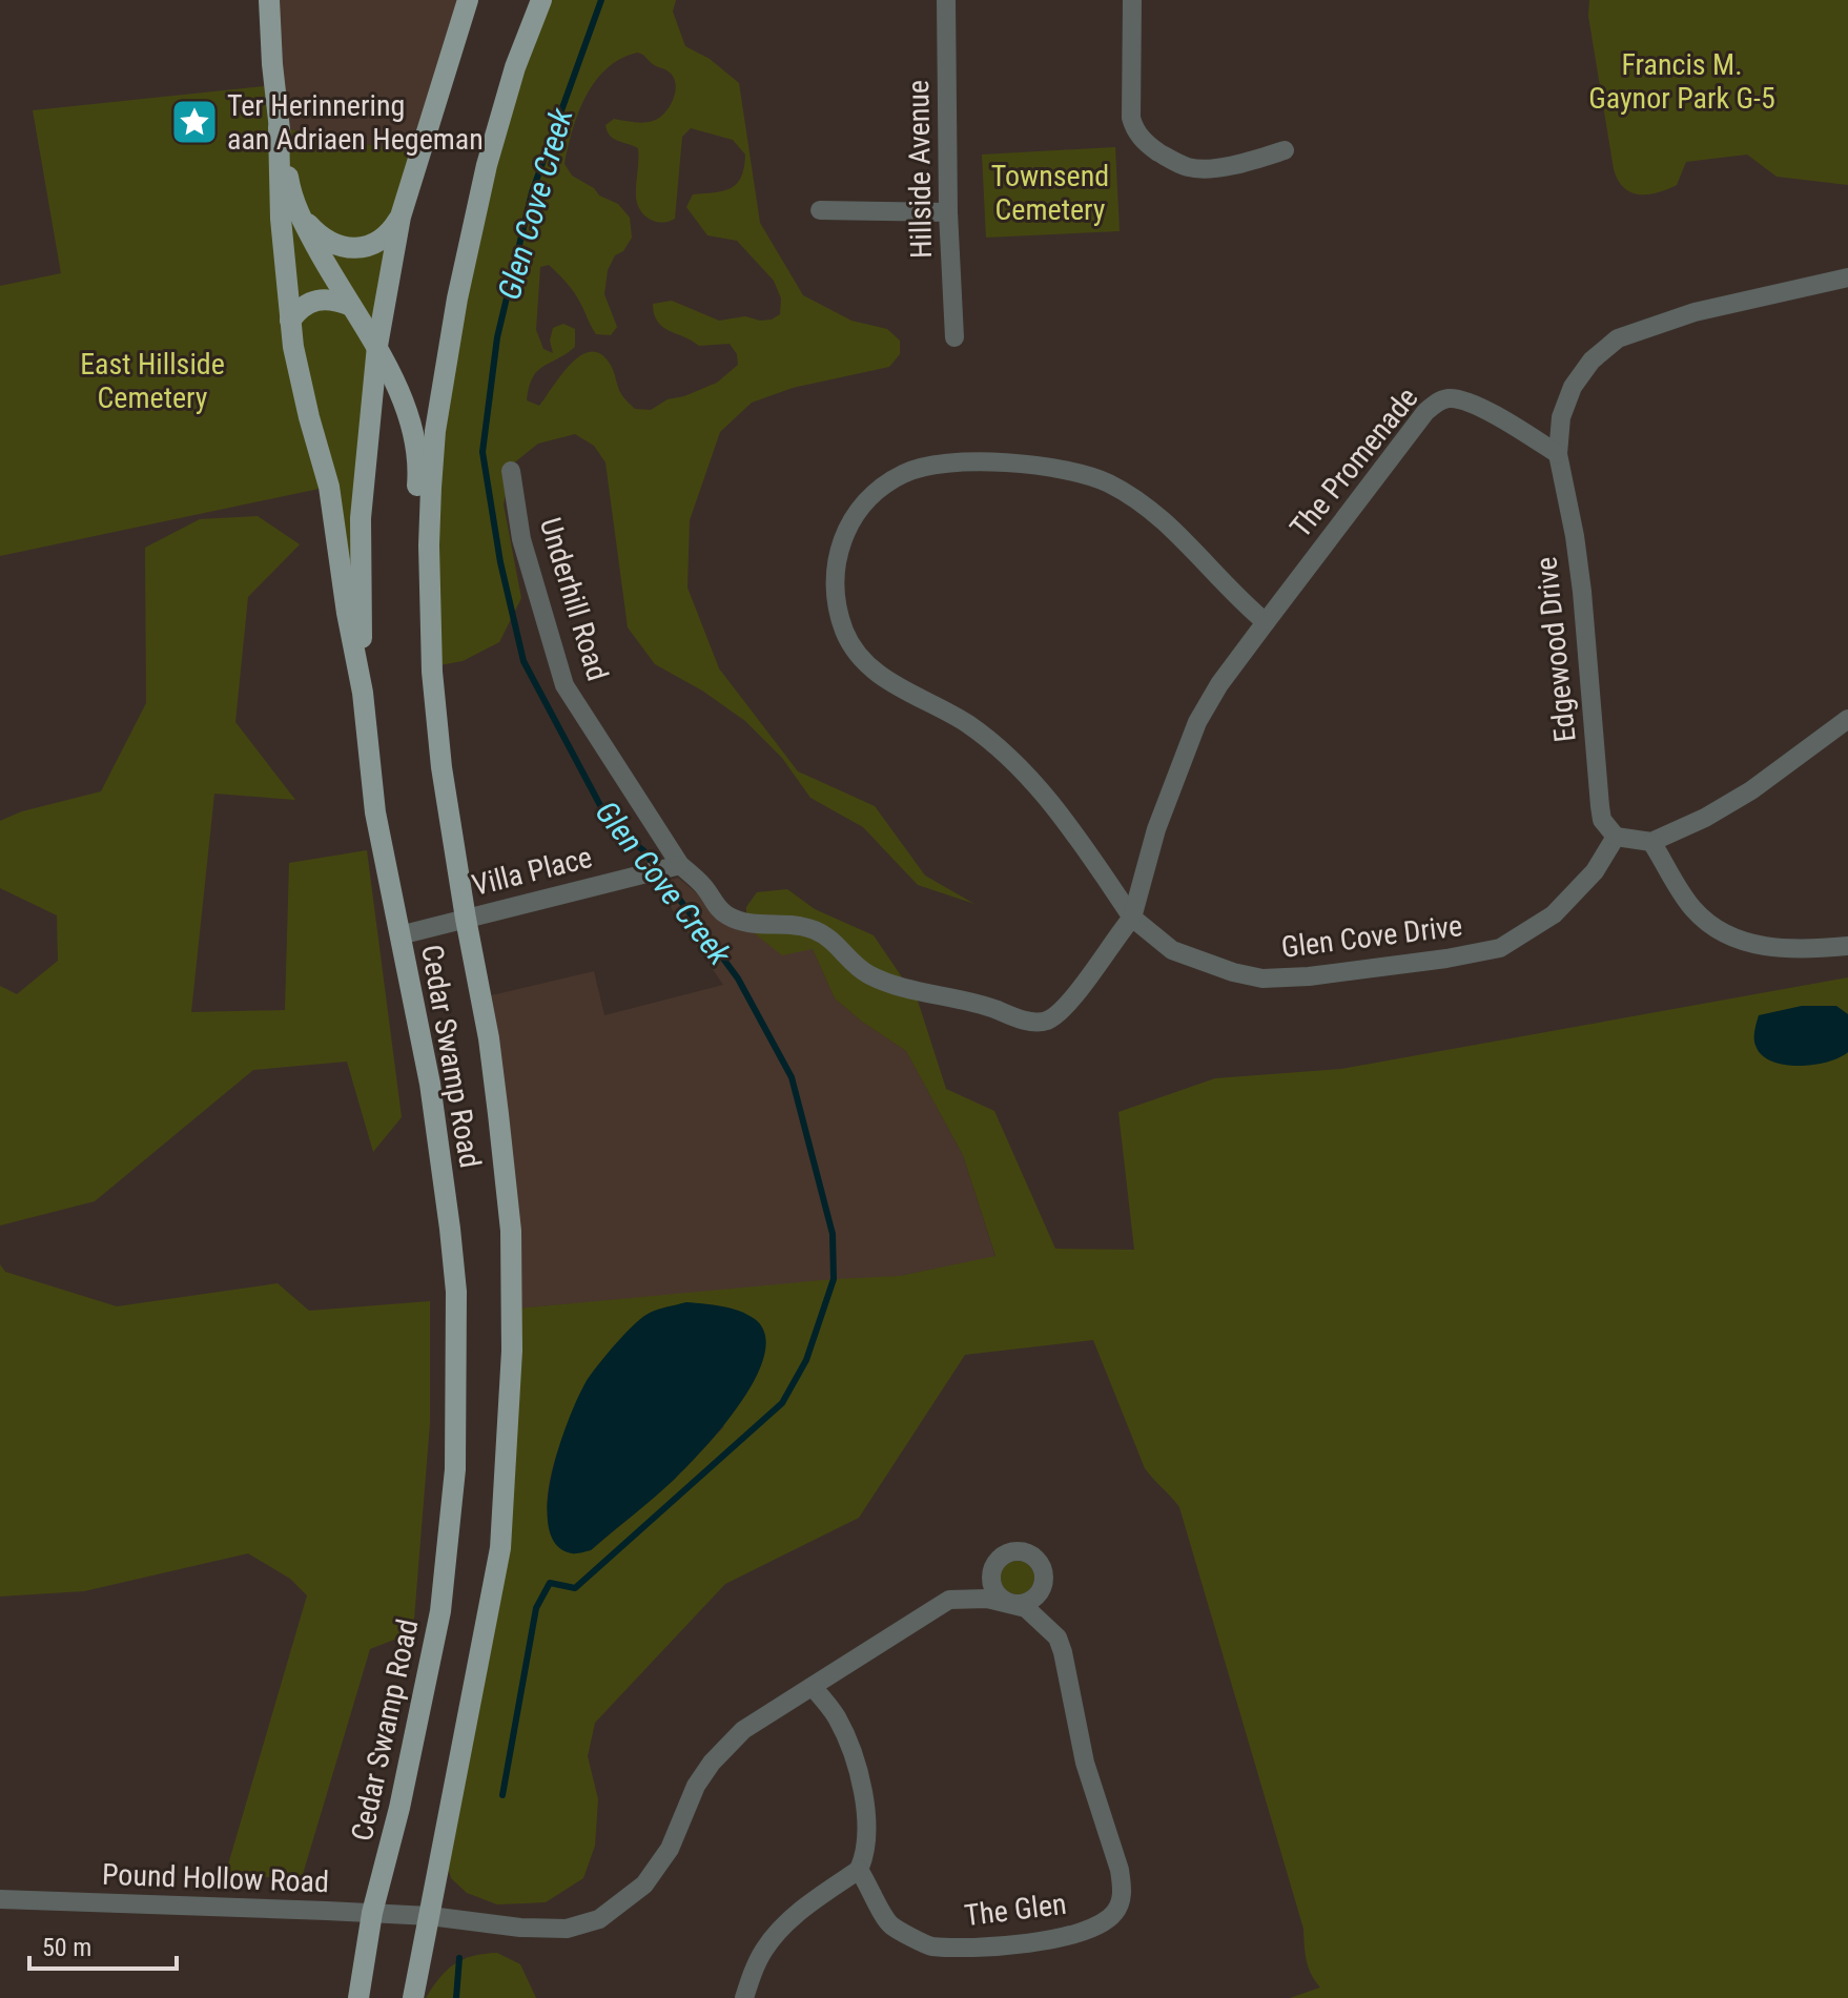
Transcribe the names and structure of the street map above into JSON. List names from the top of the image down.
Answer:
{
  "streets": {
    "main road": ["Cedar Swamp Road"],
    "street": [
      "Hillside Avenue",
      "The Promenade",
      "Underhill Road",
      "Edgewood Drive",
      "Villa Place",
      "Glen Cove Drive",
      "Pound Hollow Road",
      "The Glen"
    ]
  },
  "crossings": [
    ["The Promenade", "Edgewood Drive"],
    ["The Promenade", "Glen Cove Drive"],
    ["Underhill Road", "Villa Place"],
    ["Edgewood Drive", "Glen Cove Drive"],
    ["Villa Place", "Cedar Swamp Road"],
    ["Cedar Swamp Road", "Pound Hollow Road"],
    ["Cedar Swamp Road", "The Glen"],
    ["Pound Hollow Road", "The Glen"]
  ],
  "water": ["Glen Cove Creek"],
  "parks": ["Francis M. Gaynor Park G-5", "Townsend Cemetery", "East Hillside Cemetery"],
  "places": {
    "place": ["Ter Herinnering aan Adriaen Hegeman"]
  },
  "scale_bar": "50 m"
}
